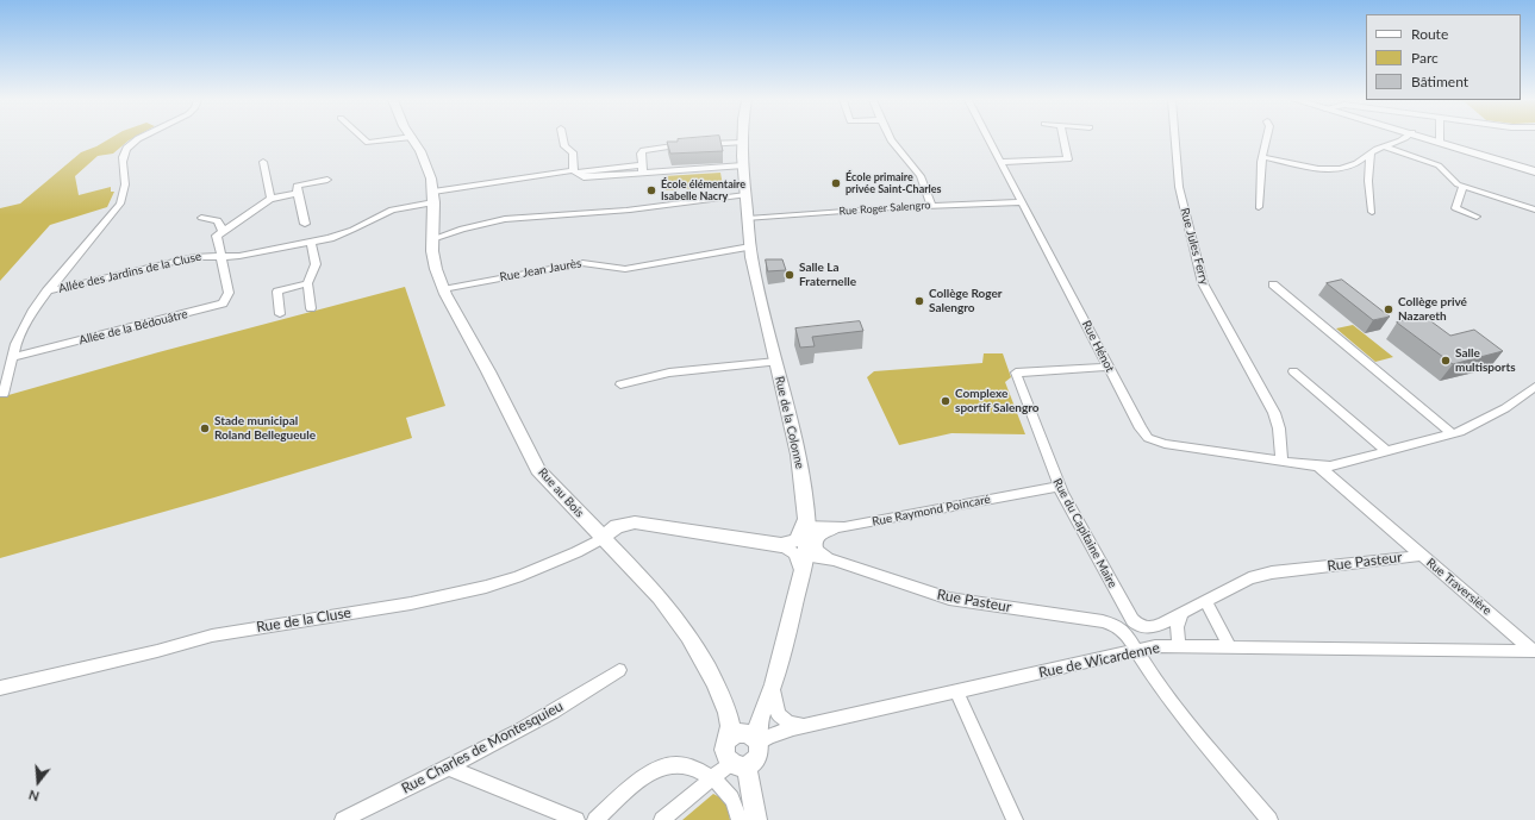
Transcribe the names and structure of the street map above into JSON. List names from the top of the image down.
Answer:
{
  "streets": {
    "main road": ["Rue de la Colonne", "Rue au Bois"],
    "street": [
      "Rue Roger Salengro",
      "Rue Jules Ferry",
      "Rue Jean Jaurès",
      "Allée des Jardins de la Cluse",
      "Allée de la Bédouâtre",
      "Rue Hénot",
      "Rue Raymond Poincaré",
      "Rue du Capitaine Maire",
      "Rue Pasteur",
      "Rue Traversière",
      "Rue de la Cluse",
      "Rue de Wicardenne",
      "Rue Charles de Montesquieu"
    ]
  },
  "crossings": [
    ["Rue Roger Salengro", "Rue Hénot"],
    ["Rue Roger Salengro", "Rue de la Colonne"],
    ["Rue Jules Ferry", "Rue Hénot"],
    ["Rue Jean Jaurès", "Rue de la Colonne"],
    ["Rue Jean Jaurès", "Rue au Bois"],
    ["Allée des Jardins de la Cluse", "Allée de la Bédouâtre"],
    ["Allée des Jardins de la Cluse", "Rue au Bois"],
    ["Rue Hénot", "Rue du Capitaine Maire"],
    ["Rue Hénot", "Rue Traversière"],
    ["Rue de la Colonne", "Rue au Bois"],
    ["Rue de la Colonne", "Rue Raymond Poincaré"],
    ["Rue de la Colonne", "Rue Pasteur"],
    ["Rue de la Colonne", "Rue de Wicardenne"],
    ["Rue au Bois", "Rue de la Cluse"],
    ["Rue au Bois", "Rue de Wicardenne"],
    ["Rue Raymond Poincaré", "Rue du Capitaine Maire"],
    ["Rue du Capitaine Maire", "Rue Pasteur"],
    ["Rue Pasteur", "Rue Traversière"],
    ["Rue Pasteur", "Rue de Wicardenne"],
    ["Rue Traversière", "Rue de Wicardenne"]
  ],
  "places": [
    "École primaire privée Saint-Charles",
    "École élémentaire Isabelle Nacry",
    "Salle La Fraternelle",
    "Collège Roger Salengro",
    "Collège privé Nazareth",
    "Salle multisports",
    "Complexe sportif Salengro",
    "Stade municipal Roland Bellegueule"
  ],
  "legend": ["Route", "Parc", "Bâtiment"],
  "north": "bottom"
}
